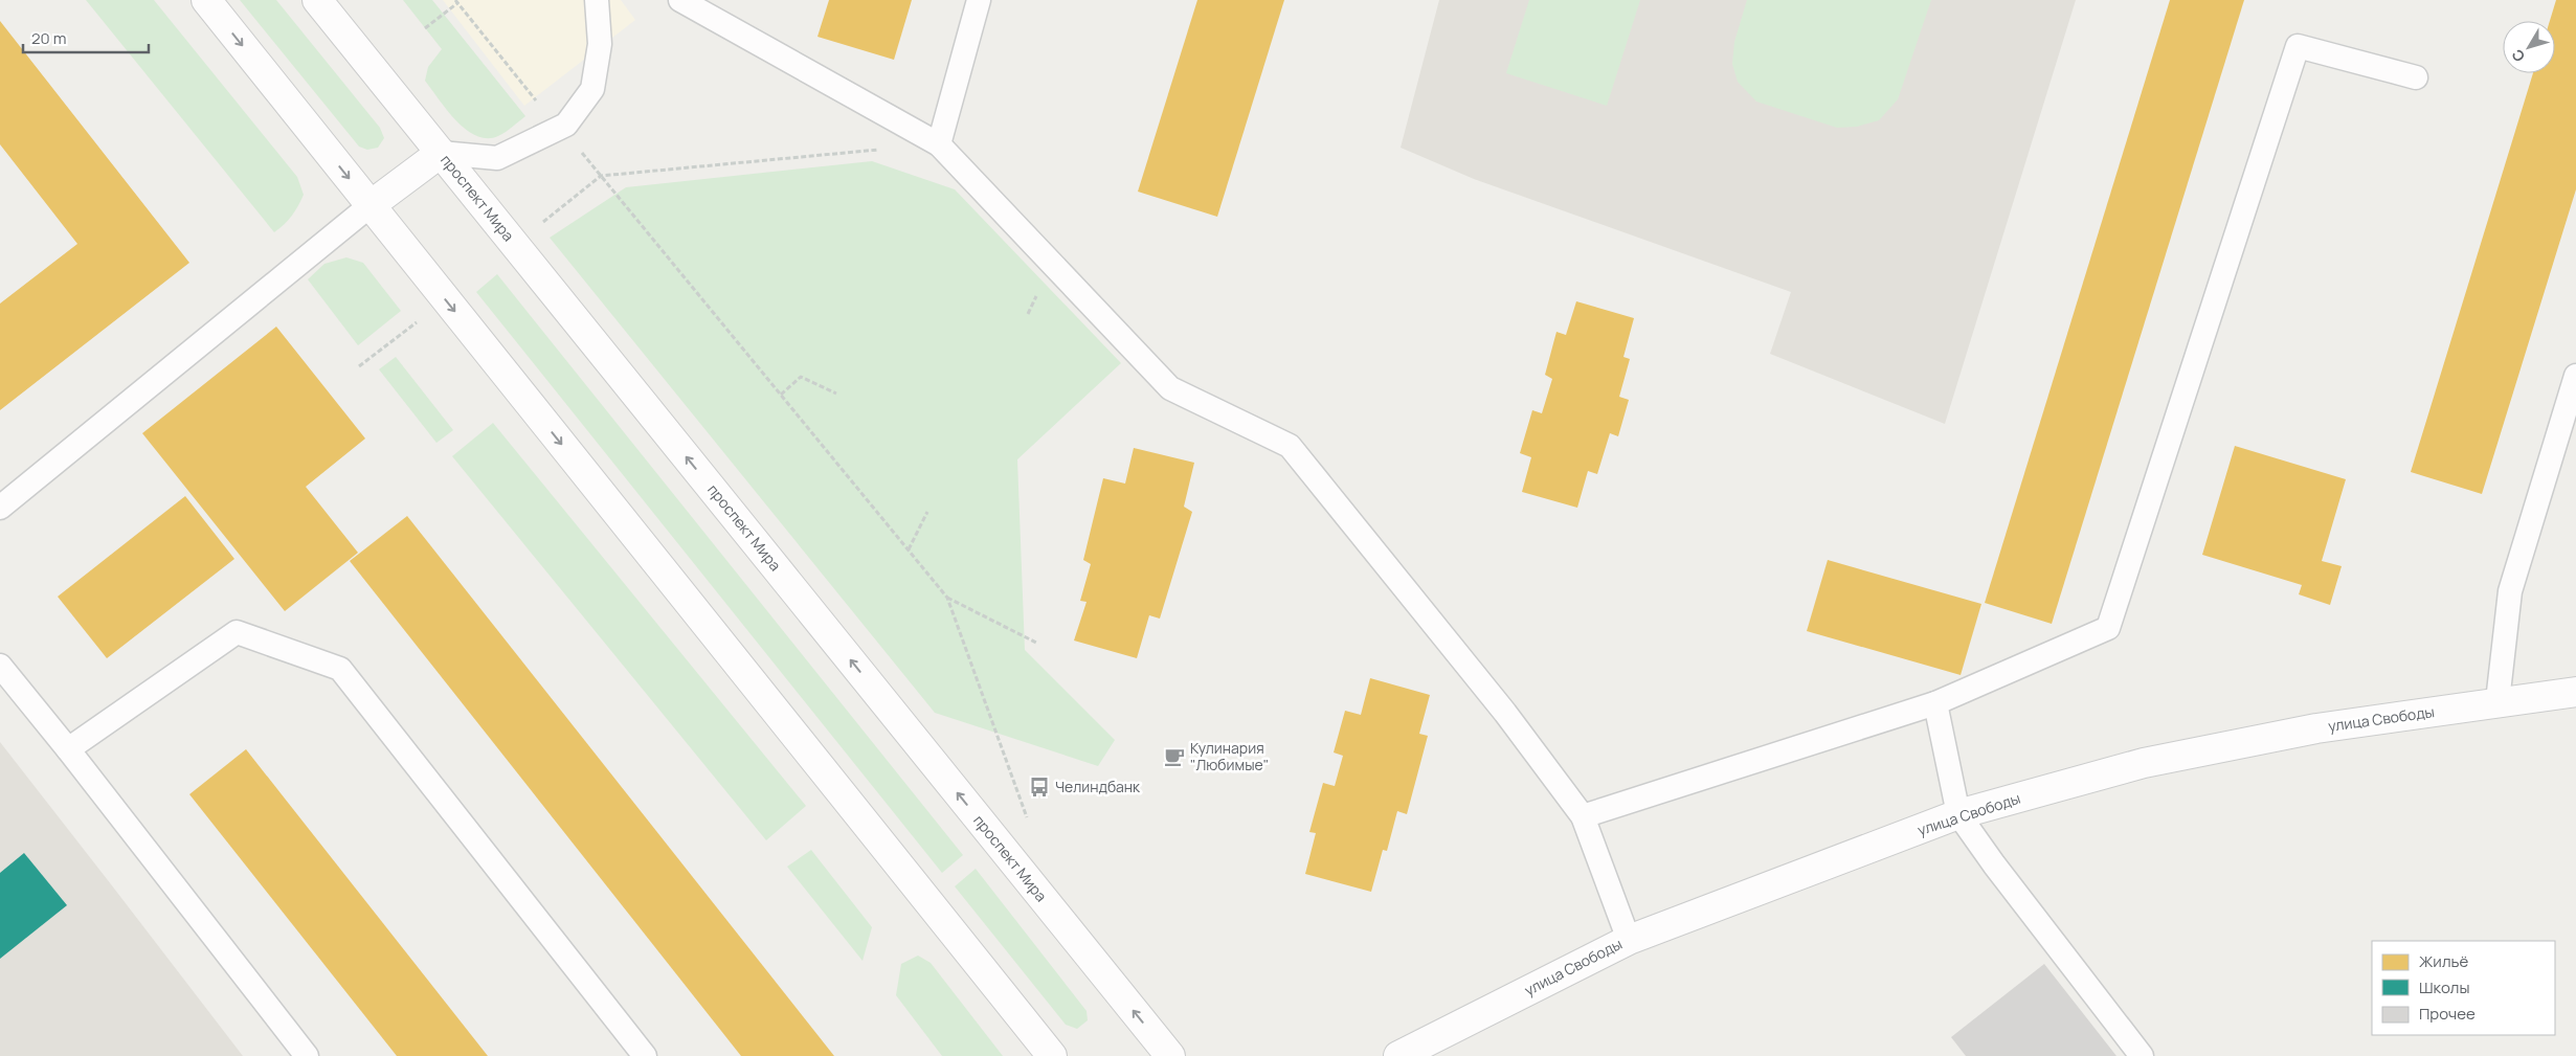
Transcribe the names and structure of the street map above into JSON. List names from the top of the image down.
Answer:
{
  "streets": {
    "street": ["проспект Мира", "улица Свободы"]
  },
  "places": {
    "cafe": ["Кулинария \"Любимые\""],
    "bus stop": ["Челиндбанк"]
  },
  "legend": ["Жильё", "Школы", "Прочее"],
  "scale_bar": "20 m",
  "north": "bottom left"
}
